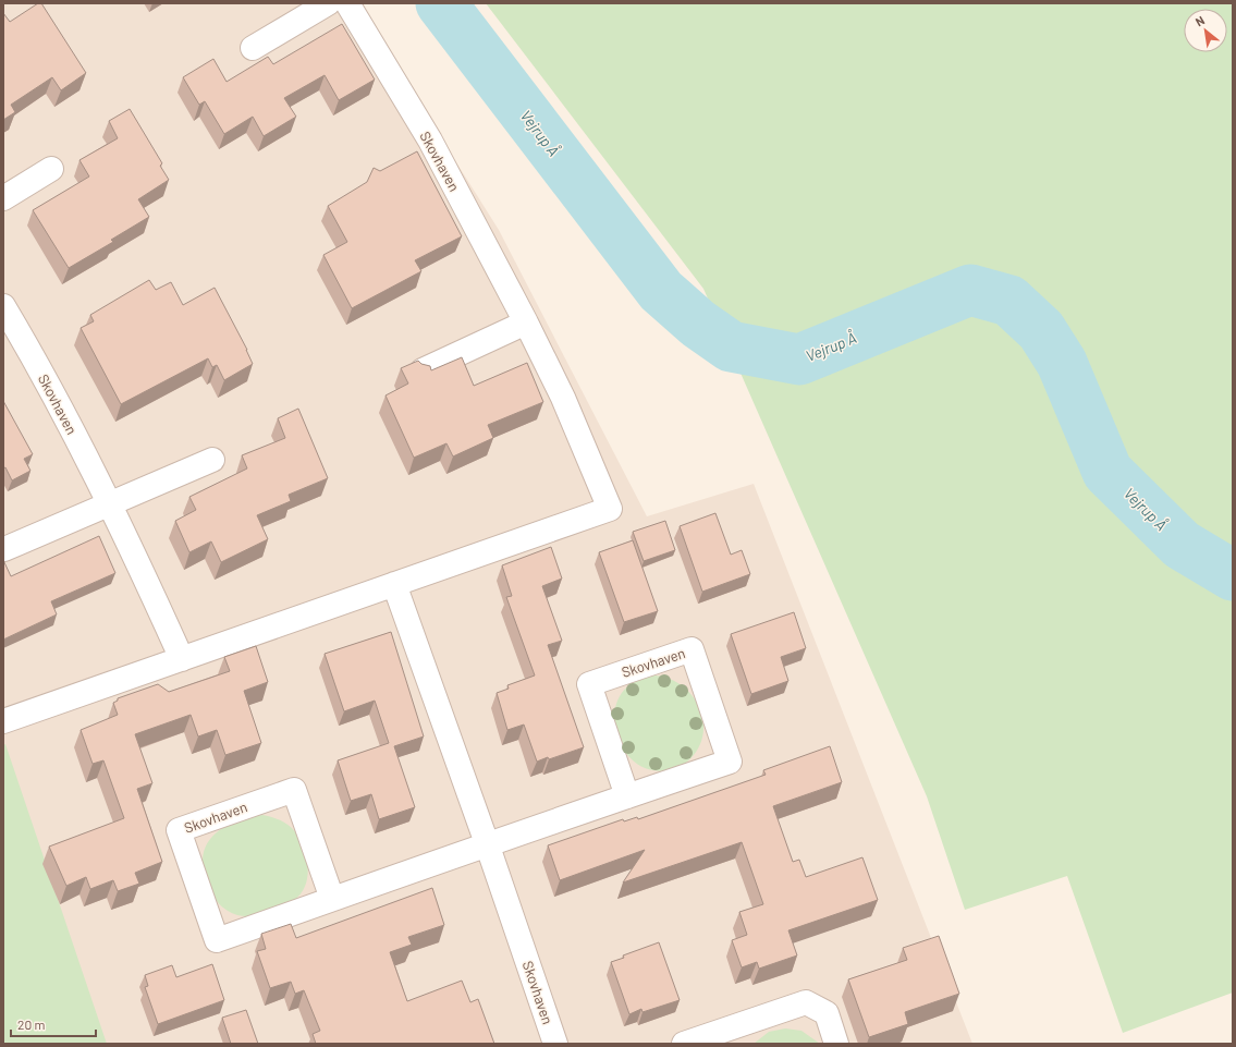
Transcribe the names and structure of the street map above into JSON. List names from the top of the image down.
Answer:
{
  "streets": {
    "street": ["Skovhaven"]
  },
  "water": ["Vejrup Å"],
  "scale_bar": "20 m",
  "north": "top left"
}
